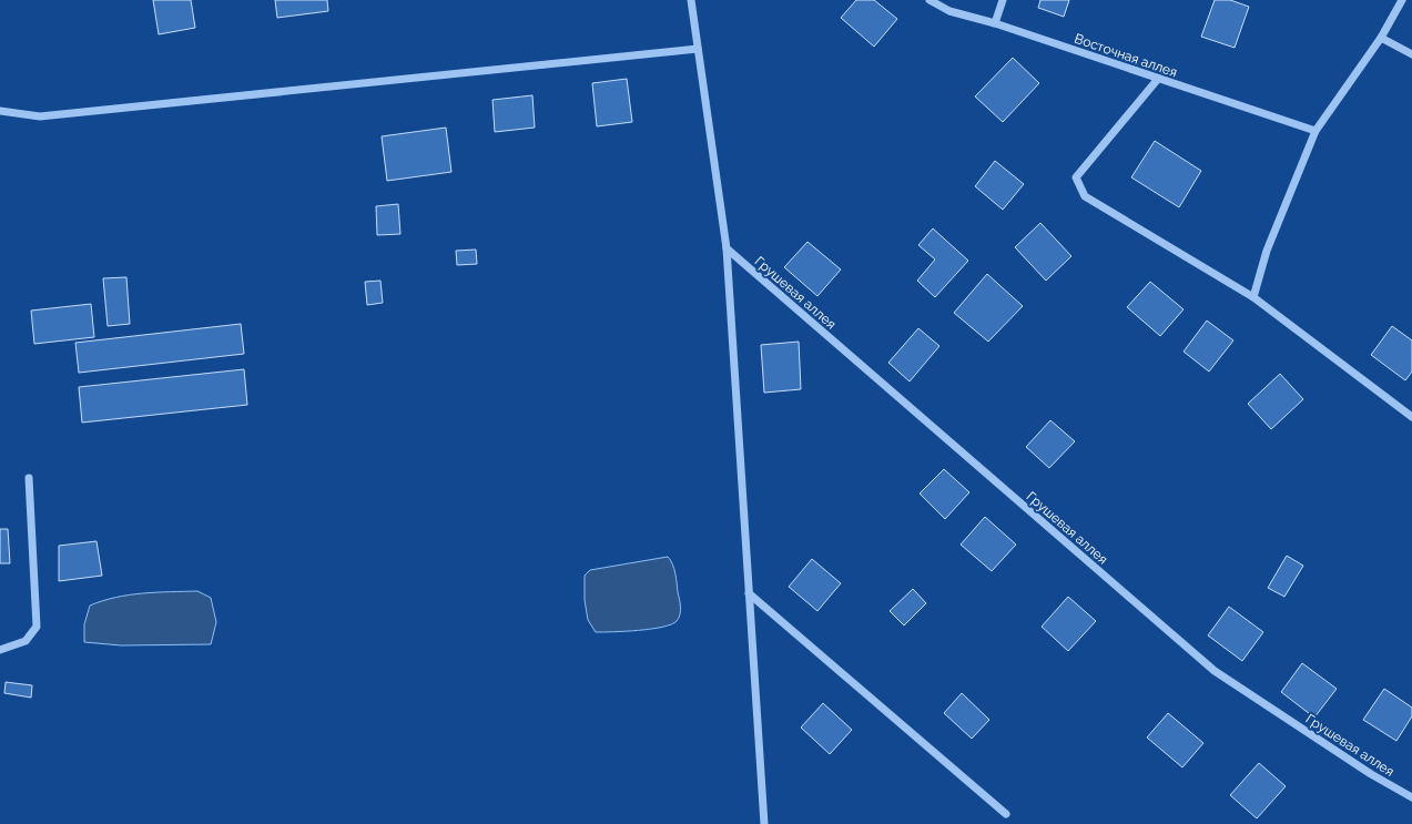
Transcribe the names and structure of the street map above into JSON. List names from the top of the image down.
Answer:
{
  "streets": {
    "street": ["Восточная аллея", "Грушевая аллея"]
  }
}
